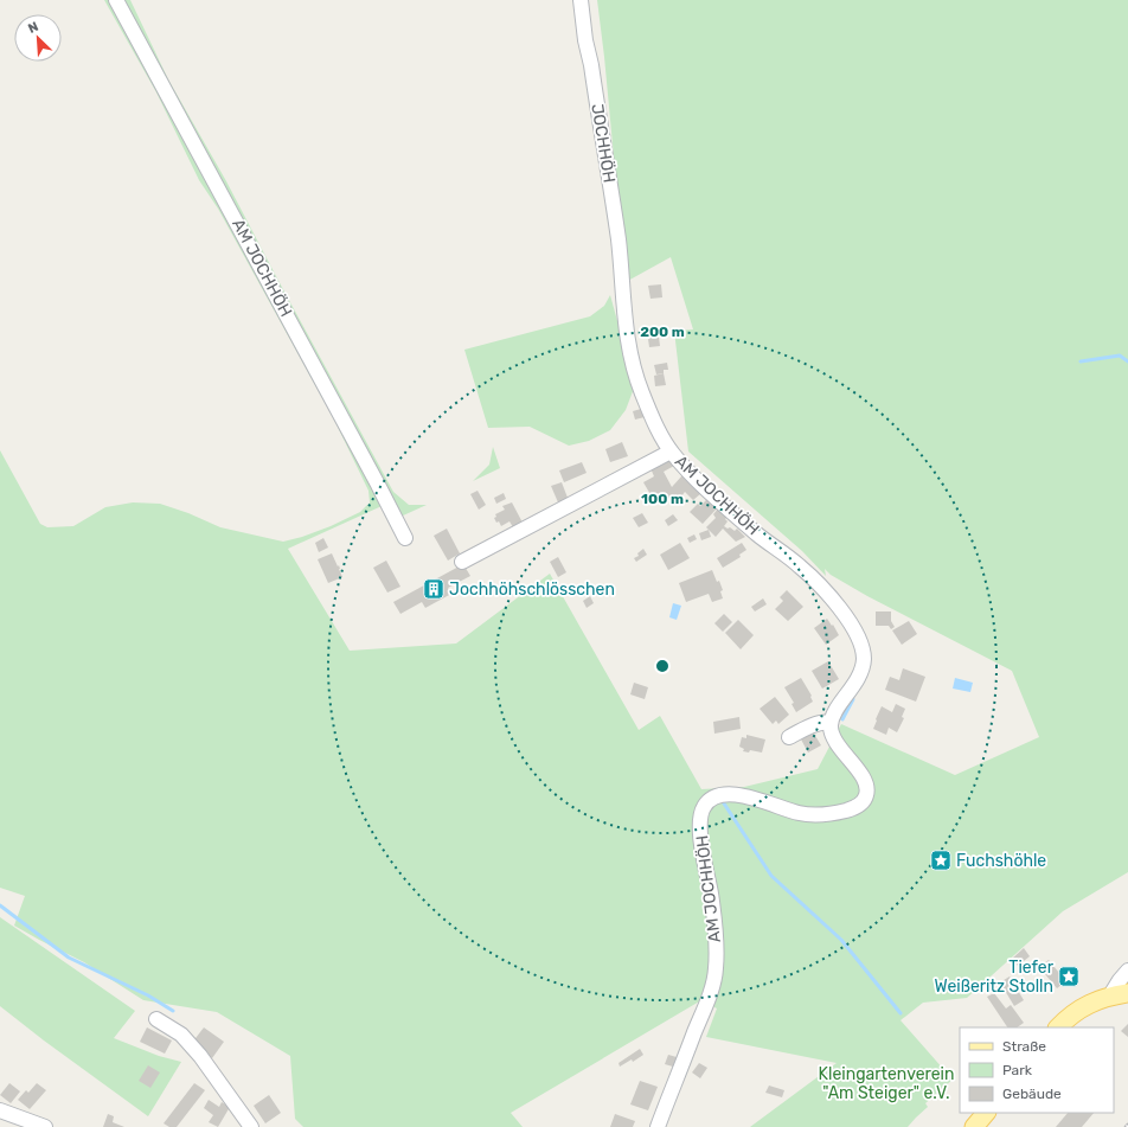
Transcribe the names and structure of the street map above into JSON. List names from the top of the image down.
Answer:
{
  "streets": {
    "street": ["JOCHHÖH", "AM JOCHHÖH"]
  },
  "crossings": [
    ["JOCHHÖH", "AM JOCHHÖH"]
  ],
  "parks": ["Kleingartenverein \"Am Steiger\" e.V."],
  "places": {
    "building": ["Jochhöhschlösschen"],
    "place": ["Fuchshöhle", "Tiefer Weißeritz Stolln"]
  },
  "legend": ["Straße", "Park", "Gebäude"],
  "north": "top left",
  "rings": ["200 m", "100 m"]
}
